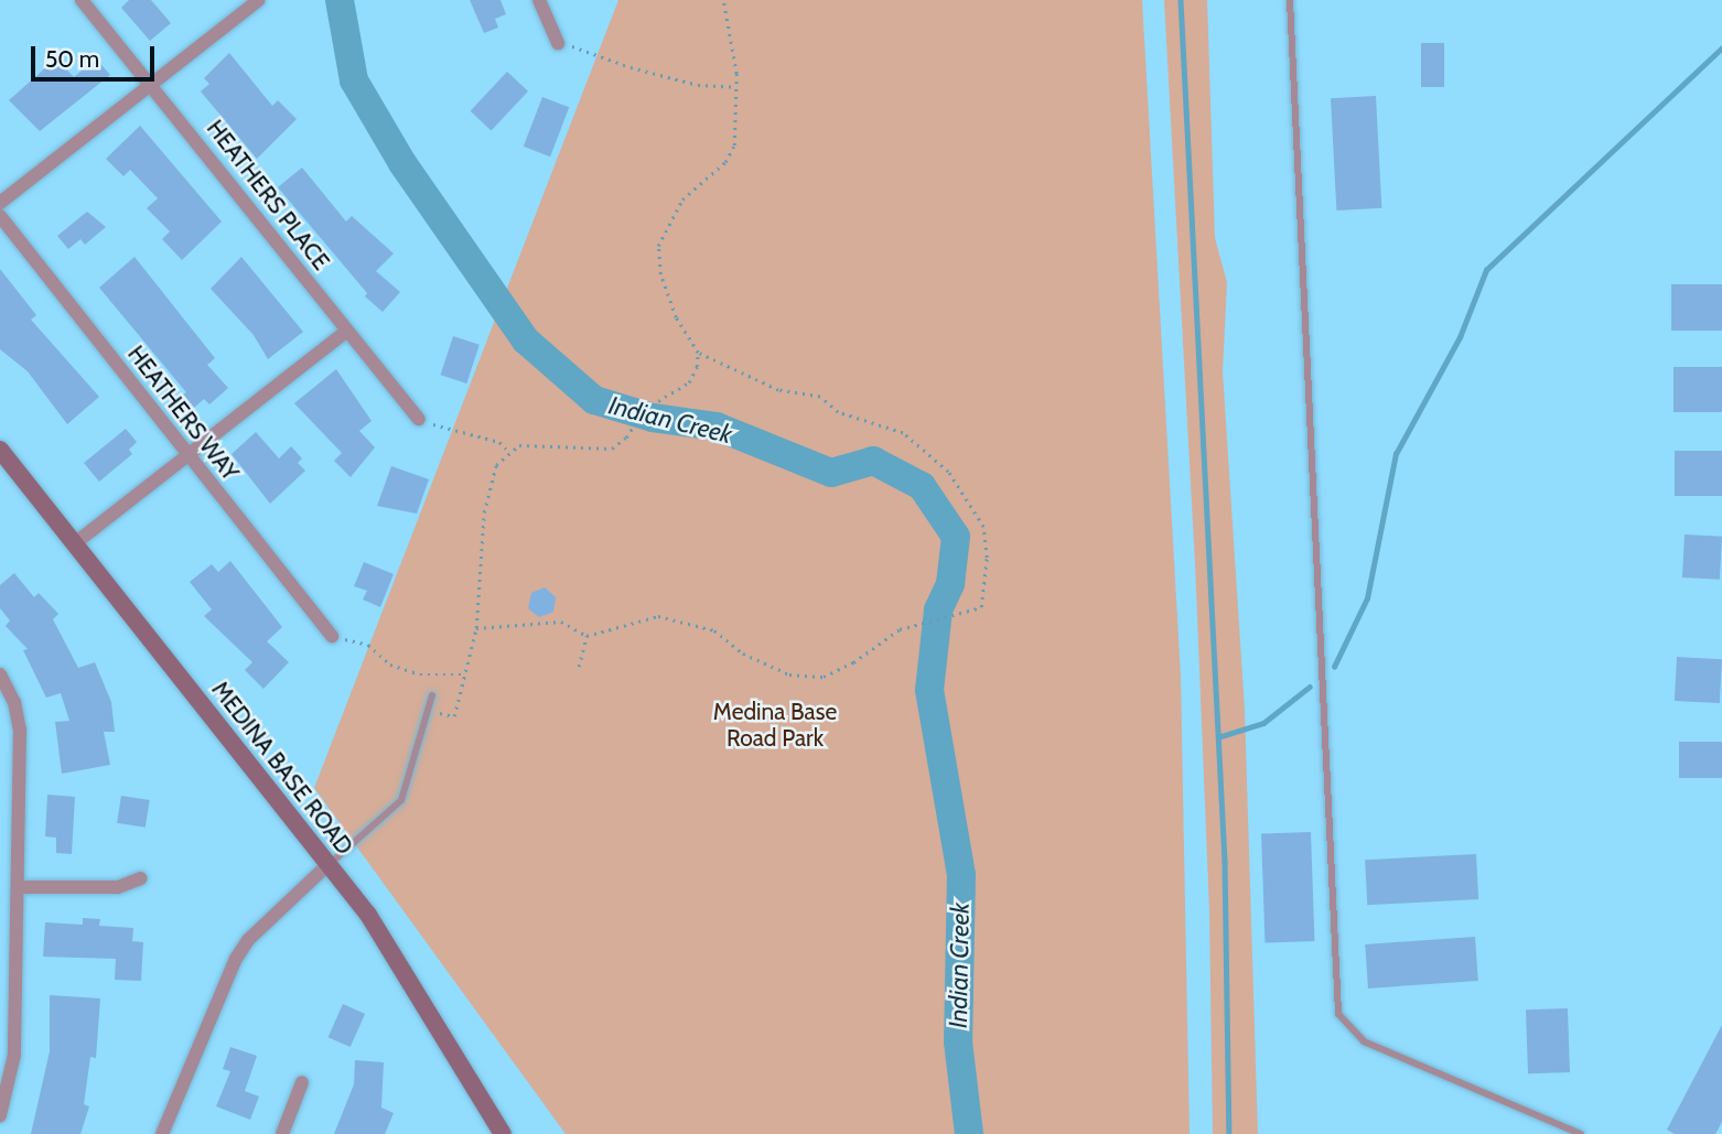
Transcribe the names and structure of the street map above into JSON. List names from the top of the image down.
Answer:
{
  "streets": {
    "street": ["HEATHERS PLACE", "HEATHERS WAY", "MEDINA BASE ROAD"]
  },
  "water": ["Indian Creek"],
  "parks": ["Medina Base Road Park"],
  "scale_bar": "50 m"
}
